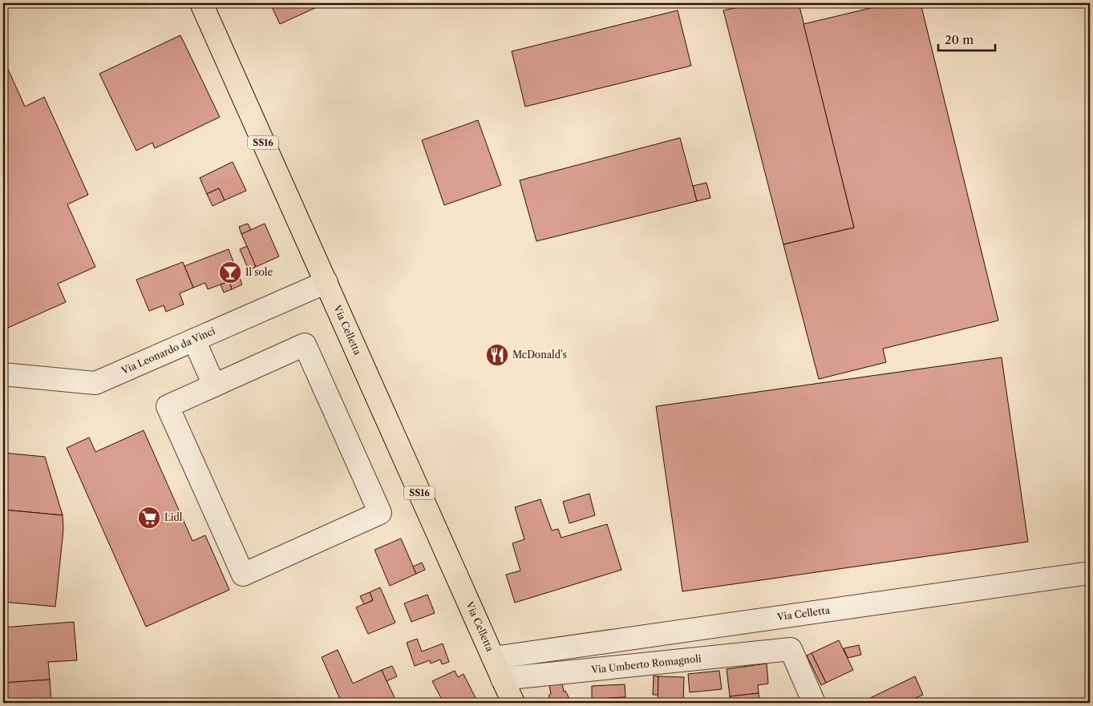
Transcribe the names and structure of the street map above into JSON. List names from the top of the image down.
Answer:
{
  "streets": {
    "main road": ["SS16", "Via Celletta"],
    "street": ["Via Leonardo da Vinci", "Via Umberto Romagnoli"]
  },
  "crossings": [
    ["Via Celletta", "Via Leonardo da Vinci"],
    ["Via Celletta", "Via Umberto Romagnoli"]
  ],
  "places": {
    "bar": ["Il sole"],
    "restaurant": ["McDonald's"],
    "supermarket": ["Lidl"]
  },
  "scale_bar": "20 m"
}
